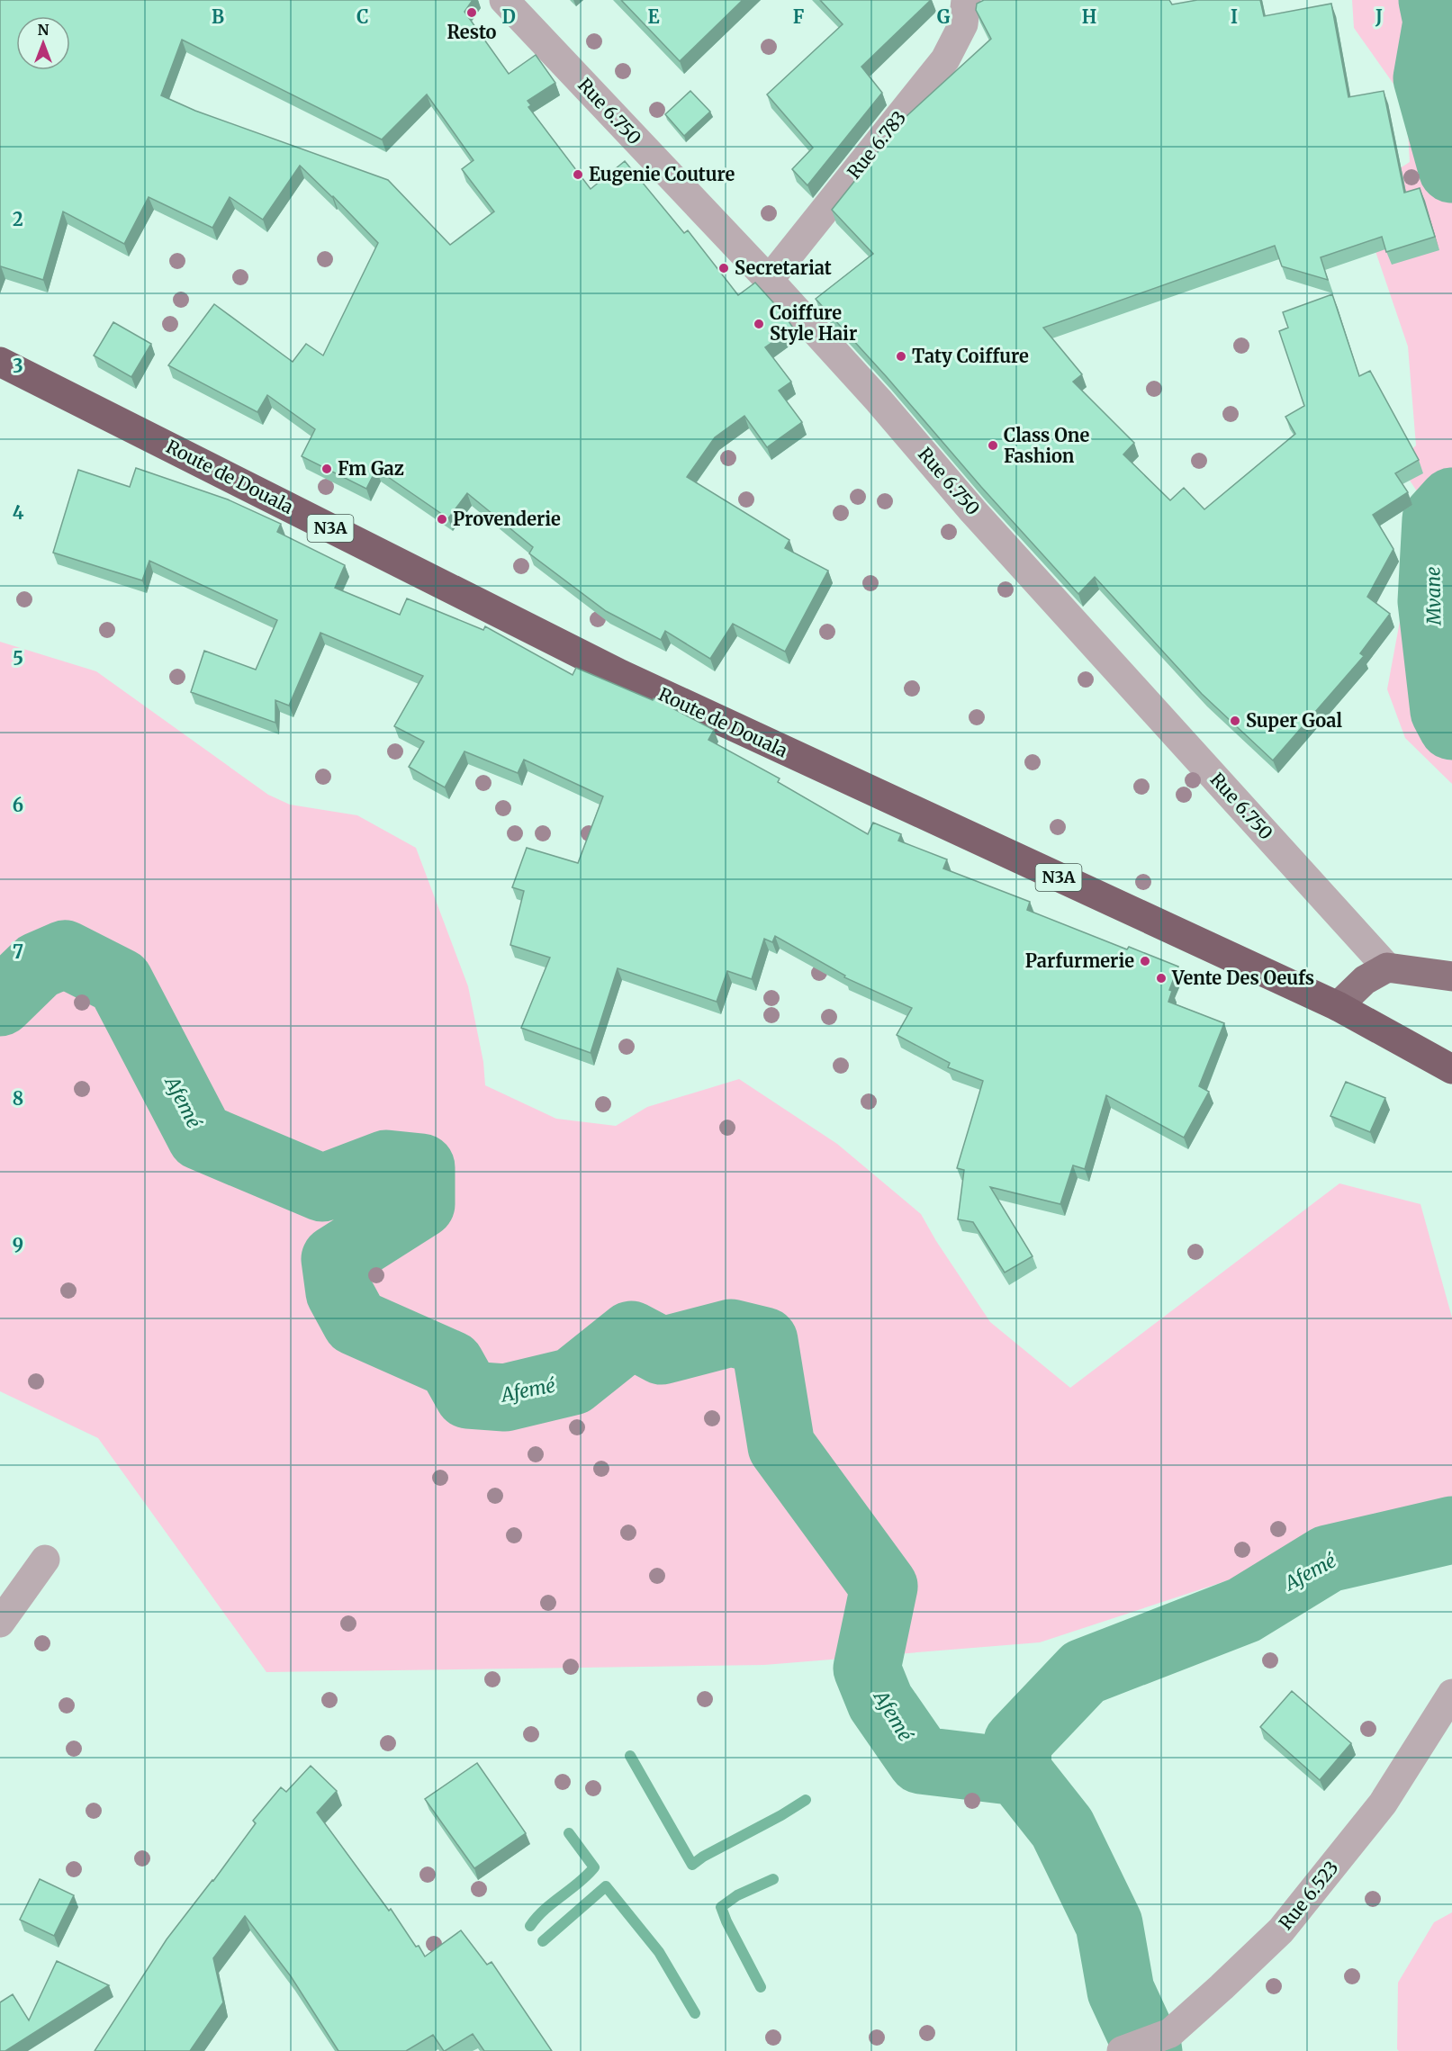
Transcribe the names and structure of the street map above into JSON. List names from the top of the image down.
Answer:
{
  "streets": {
    "highway": ["Route de Douala", "N3A"],
    "street": ["Rue 6.750", "Rue 6.783", "Rue 6.523"]
  },
  "crossings": [
    ["Rue 6.750", "Rue 6.783"]
  ],
  "water": ["Mvane", "Afemé"],
  "places": [
    "Resto",
    "Eugenie Couture",
    "Secretariat",
    "Coiffure Style Hair",
    "Taty Coiffure",
    "Class One Fashion",
    "Fm Gaz",
    "Provenderie",
    "Super Goal",
    "Parfurmerie",
    "Vente Des Oeufs"
  ],
  "north": "top",
  "grid": {
    "columns": [
      "B",
      "C",
      "D",
      "E",
      "F",
      "G",
      "H",
      "I",
      "J"
    ],
    "rows": [
      "2",
      "3",
      "4",
      "5",
      "6",
      "7",
      "8",
      "9"
    ]
  }
}
